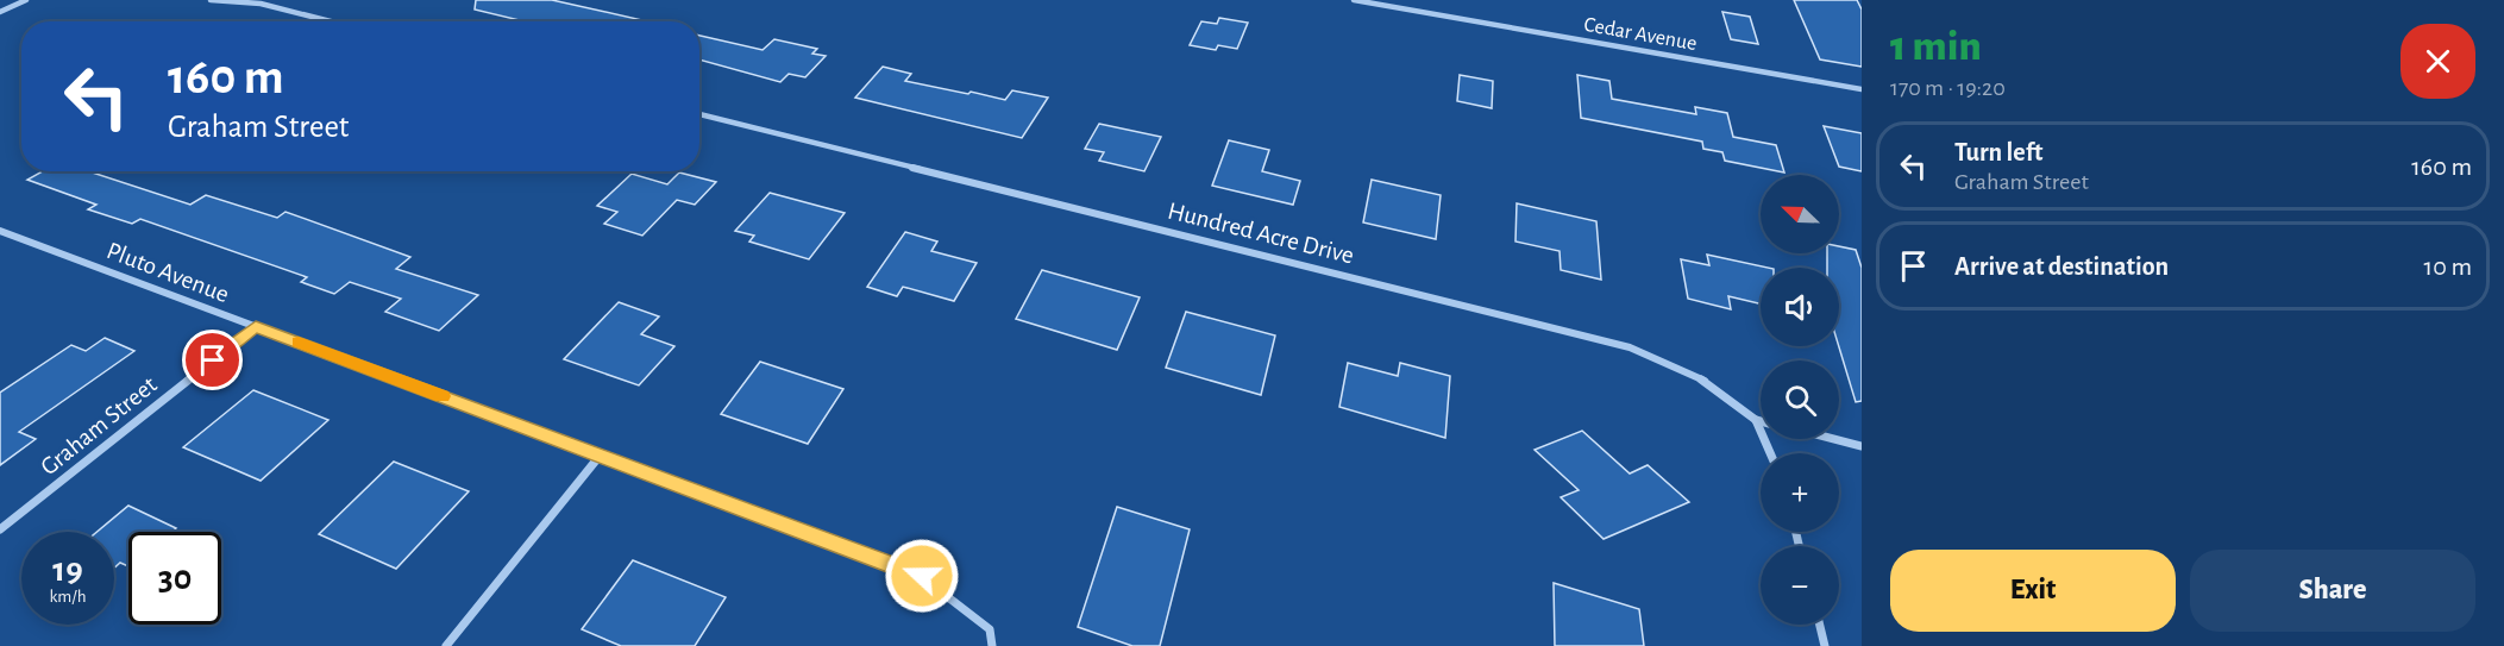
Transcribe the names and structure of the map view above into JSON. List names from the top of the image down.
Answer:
{
  "streets": {
    "street": [
      "Cedar Avenue",
      "Hundred Acre Drive",
      "Pluto Avenue",
      "Graham Street"
    ]
  },
  "crossings": [
    ["Pluto Avenue", "Graham Street"]
  ],
  "north": "top left",
  "page": {
    "heading": ["1 min", "170 m · 19:20"],
    "turn": ["160 m", "Graham Street"],
    "list": [
      {
        "name": "Turn left",
        "note": "Graham Street",
        "value": "160 m"
      },
      {
        "name": "Arrive at destination",
        "value": "10 m"
      }
    ],
    "map_buttons": ["+", "−"],
    "speed": "19 km/h",
    "limit": "30",
    "buttons": ["Exit", "Share"]
  }
}
